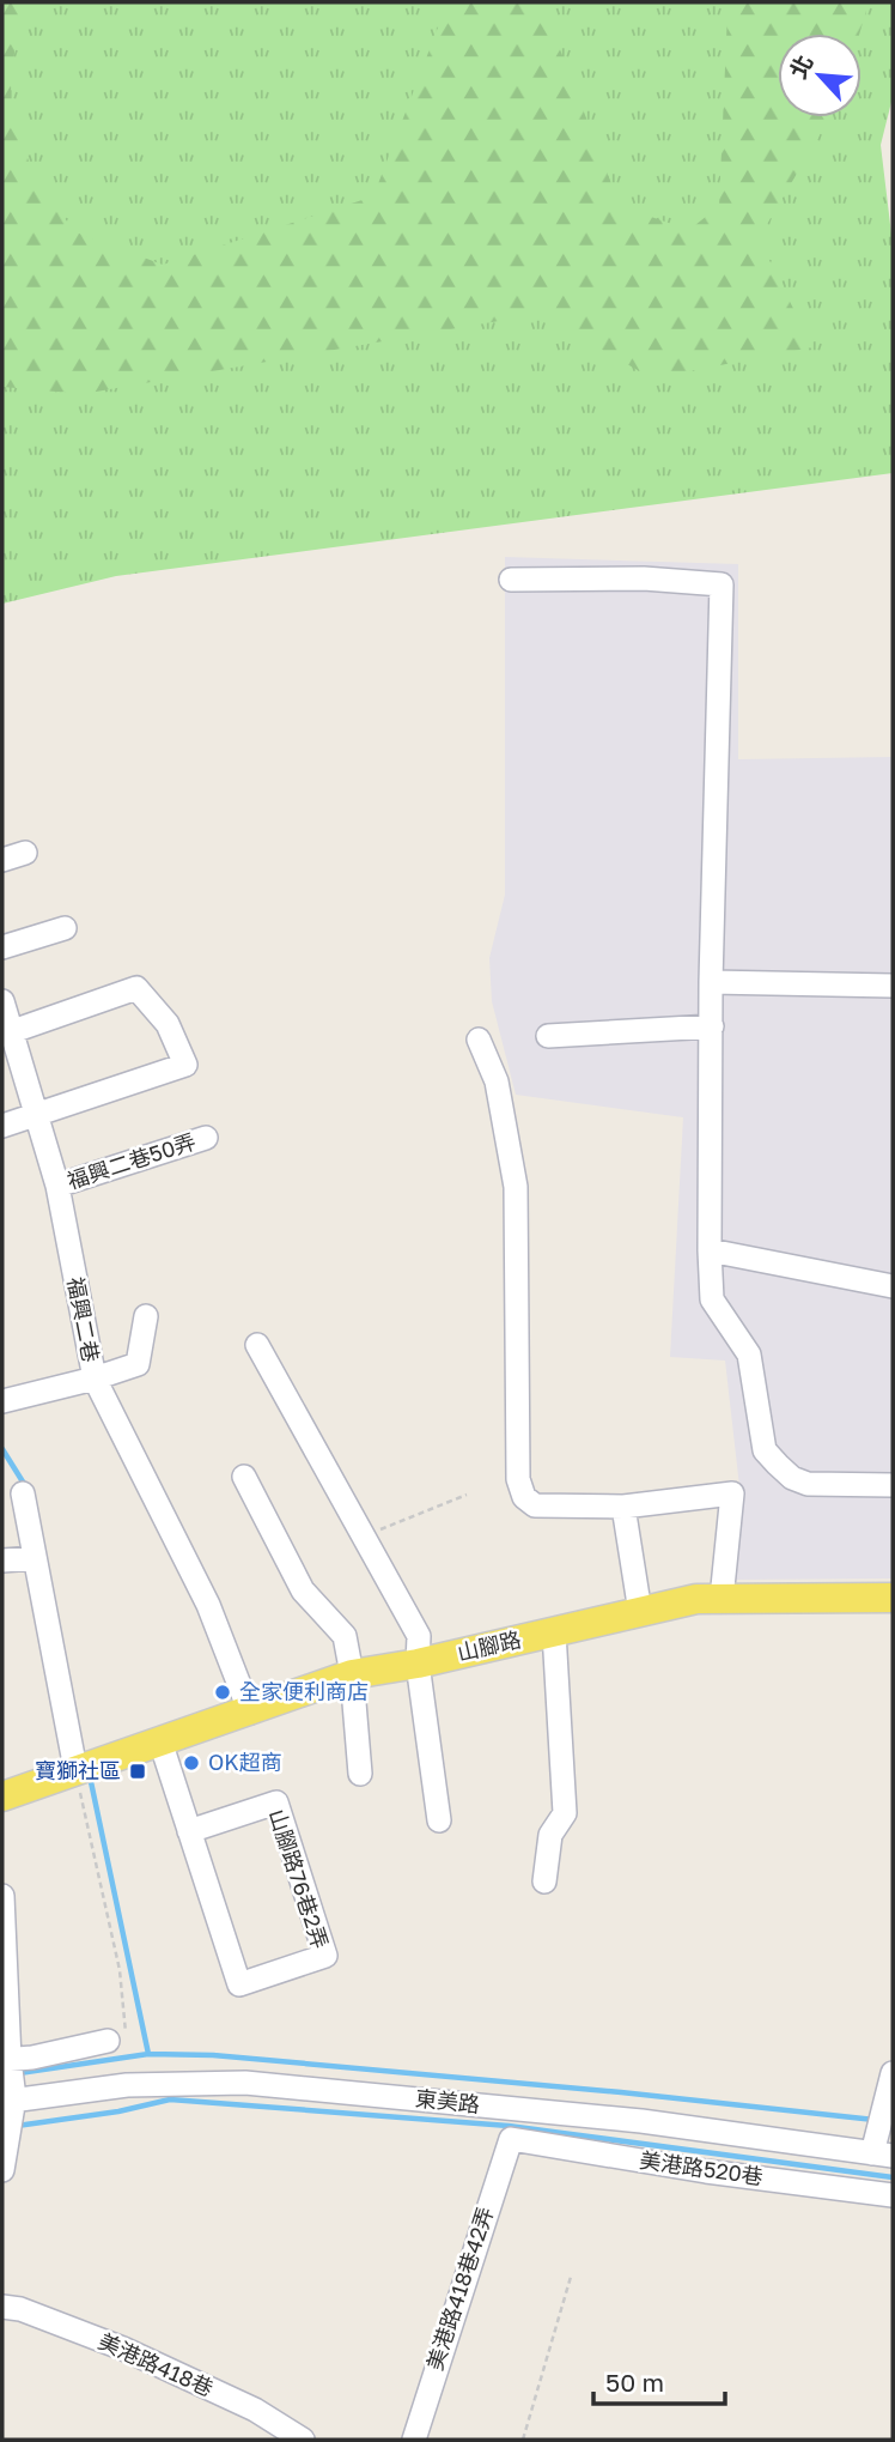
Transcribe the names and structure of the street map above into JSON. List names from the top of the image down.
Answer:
{
  "streets": {
    "main road": ["山腳路"],
    "street": [
      "福興二巷50弄",
      "福興二巷",
      "山腳路76巷2弄",
      "東美路",
      "美港路520巷",
      "美港路418巷42弄",
      "美港路418巷"
    ]
  },
  "crossings": [
    ["福興二巷50弄", "福興二巷"],
    ["福興二巷", "山腳路"],
    ["美港路520巷", "美港路418巷42弄"]
  ],
  "places": {
    "other": ["全家便利商店", "OK超商"],
    "transit": ["寶獅社區"]
  },
  "scale_bar": "50 m",
  "north": "top left"
}
